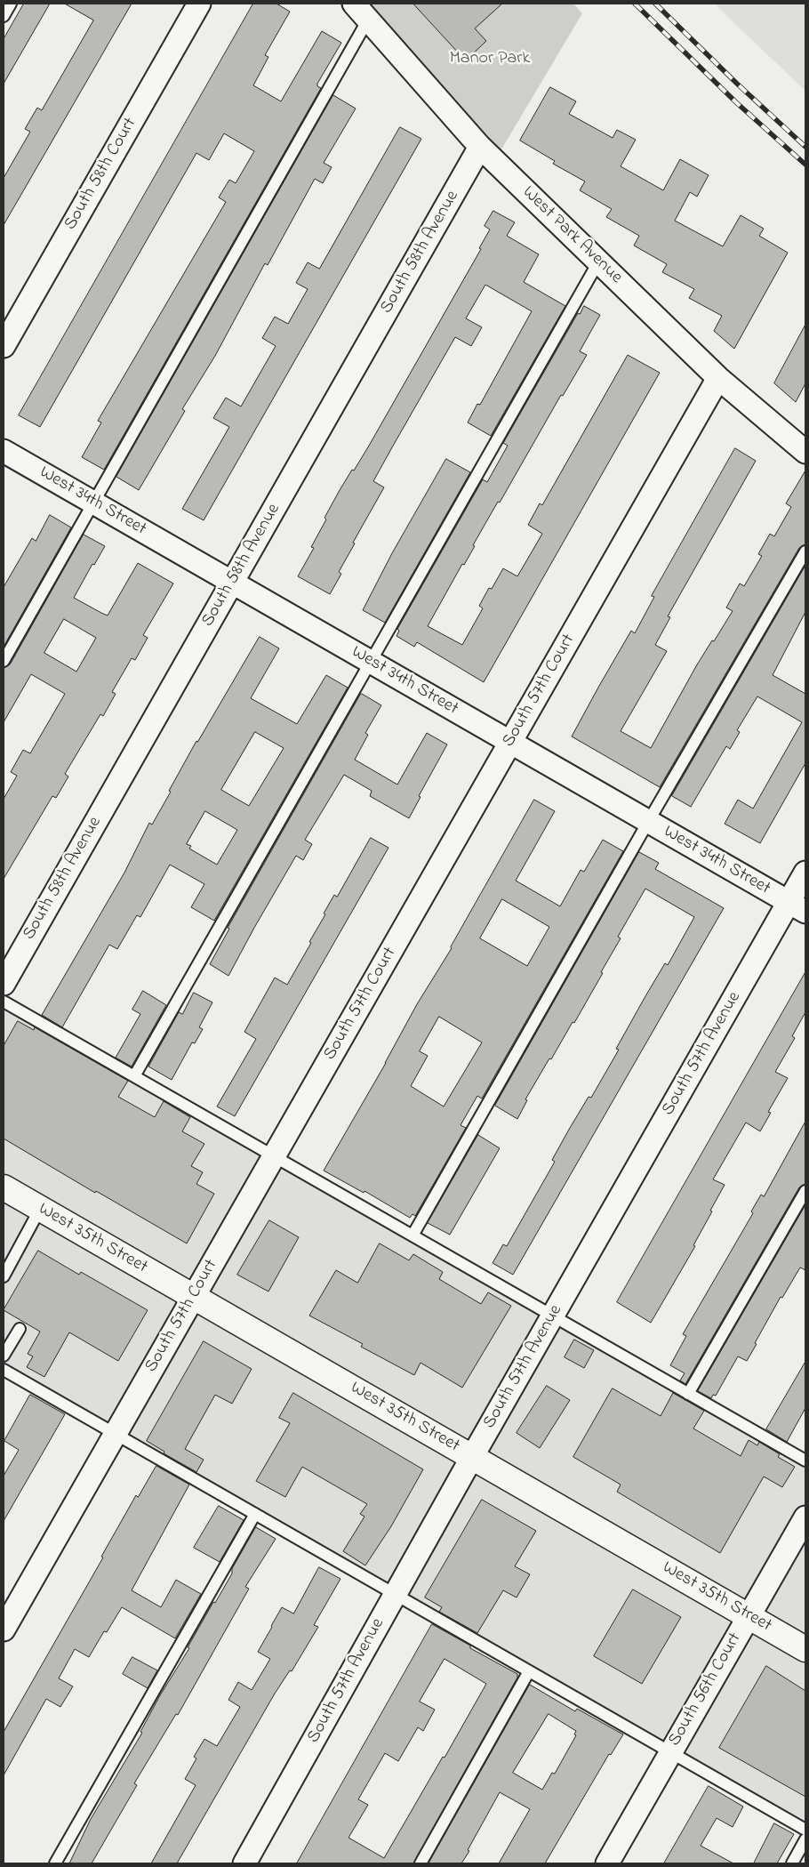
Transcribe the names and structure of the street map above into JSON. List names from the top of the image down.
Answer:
{
  "streets": {
    "street": [
      "South 58th Court",
      "West Park Avenue",
      "South 58th Avenue",
      "West 34th Street",
      "South 57th Court",
      "South 57th Avenue",
      "West 35th Street",
      "South 56th Court"
    ]
  },
  "crossings": [
    ["West Park Avenue", "South 58th Avenue"],
    ["West Park Avenue", "South 57th Court"],
    ["South 58th Avenue", "West 34th Street"],
    ["West 34th Street", "South 57th Court"],
    ["West 34th Street", "South 57th Avenue"],
    ["South 57th Court", "West 35th Street"],
    ["South 57th Avenue", "West 35th Street"],
    ["West 35th Street", "South 56th Court"]
  ],
  "parks": ["Manor Park"]
}
